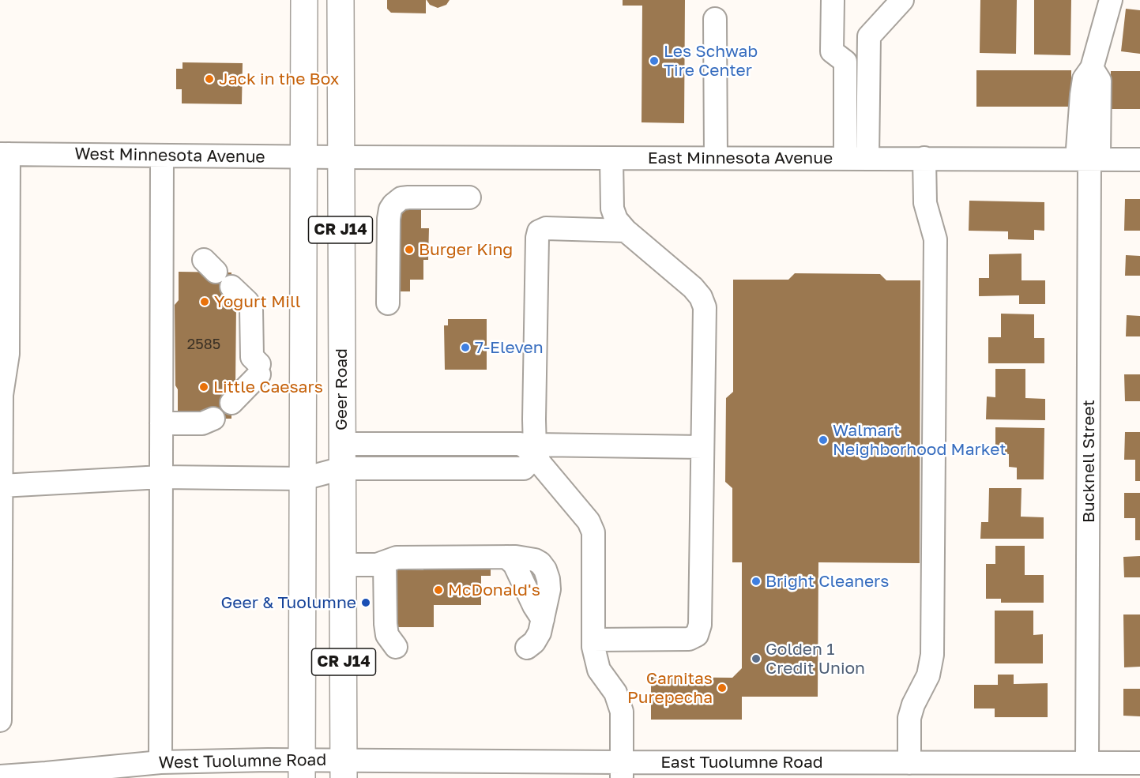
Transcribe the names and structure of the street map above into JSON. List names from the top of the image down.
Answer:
{
  "streets": {
    "main road": ["CR J14", "Geer Road"],
    "street": [
      "West Minnesota Avenue",
      "East Minnesota Avenue",
      "Bucknell Street",
      "West Tuolumne Road",
      "East Tuolumne Road"
    ]
  },
  "crossings": [
    ["West Minnesota Avenue", "East Minnesota Avenue"],
    ["West Minnesota Avenue", "CR J14"],
    ["West Minnesota Avenue", "Geer Road"],
    ["East Minnesota Avenue", "Geer Road"],
    ["East Minnesota Avenue", "Bucknell Street"],
    ["CR J14", "West Tuolumne Road"],
    ["Geer Road", "West Tuolumne Road"],
    ["Geer Road", "East Tuolumne Road"],
    ["Bucknell Street", "East Tuolumne Road"],
    ["West Tuolumne Road", "East Tuolumne Road"]
  ],
  "places": [
    "Les Schwab Tire Center",
    "Jack in the Box",
    "Burger King",
    "Yogurt Mill",
    "7-Eleven",
    "Little Caesars",
    "Walmart Neighborhood Market",
    "Bright Cleaners",
    "McDonald's",
    "Geer & Tuolumne",
    "Golden 1 Credit Union",
    "Carnitas Purepecha"
  ],
  "house_numbers": ["2585"]
}
